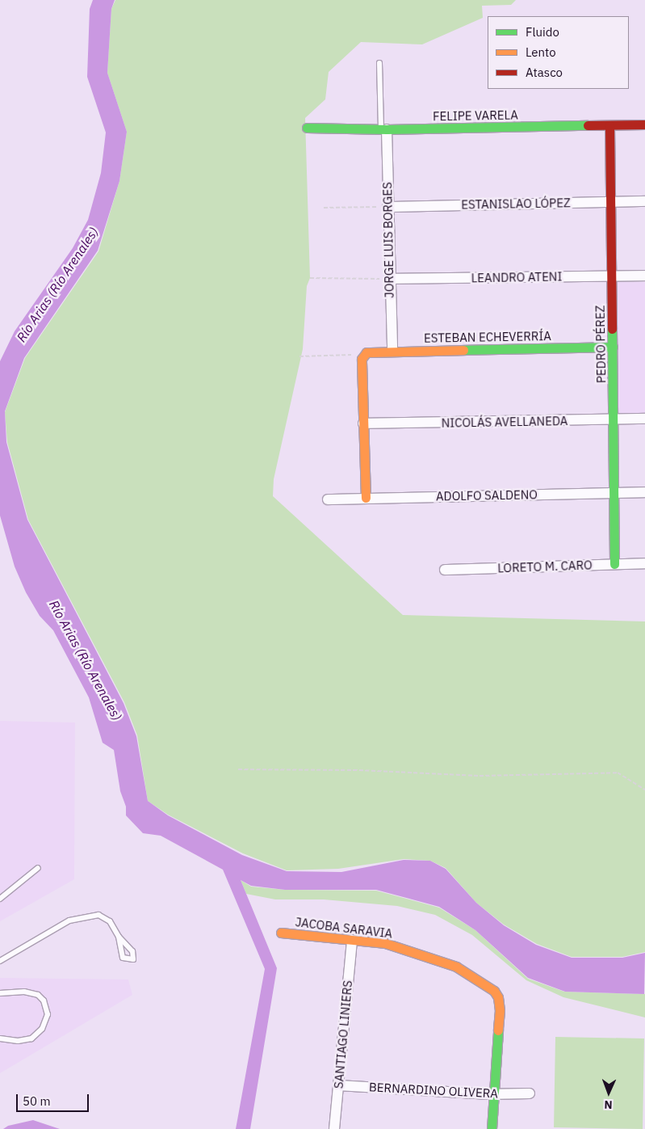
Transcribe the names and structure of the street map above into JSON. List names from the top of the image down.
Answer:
{
  "streets": {
    "street": [
      "FELIPE VARELA",
      "ESTANISLAO LÓPEZ",
      "JORGE LUIS BORGES",
      "LEANDRO ATENI",
      "ESTEBAN ECHEVERRÍA",
      "PEDRO PÉREZ",
      "NICOLÁS AVELLANEDA",
      "ADOLFO SALDENO",
      "LORETO M. CARO",
      "JACOBA SARAVIA",
      "SANTIAGO LINIERS",
      "BERNARDINO OLIVERA"
    ]
  },
  "crossings": [
    ["FELIPE VARELA", "JORGE LUIS BORGES"],
    ["FELIPE VARELA", "PEDRO PÉREZ"],
    ["ESTANISLAO LÓPEZ", "JORGE LUIS BORGES"],
    ["ESTANISLAO LÓPEZ", "PEDRO PÉREZ"],
    ["JORGE LUIS BORGES", "LEANDRO ATENI"],
    ["JORGE LUIS BORGES", "ESTEBAN ECHEVERRÍA"],
    ["LEANDRO ATENI", "PEDRO PÉREZ"],
    ["ESTEBAN ECHEVERRÍA", "PEDRO PÉREZ"],
    ["PEDRO PÉREZ", "NICOLÁS AVELLANEDA"],
    ["PEDRO PÉREZ", "ADOLFO SALDENO"],
    ["PEDRO PÉREZ", "LORETO M. CARO"],
    ["JACOBA SARAVIA", "SANTIAGO LINIERS"],
    ["JACOBA SARAVIA", "BERNARDINO OLIVERA"],
    ["SANTIAGO LINIERS", "BERNARDINO OLIVERA"]
  ],
  "water": ["Río Arias (Río Arenales)"],
  "legend": ["Fluido", "Lento", "Atasco"],
  "scale_bar": "50 m",
  "north": "bottom"
}
